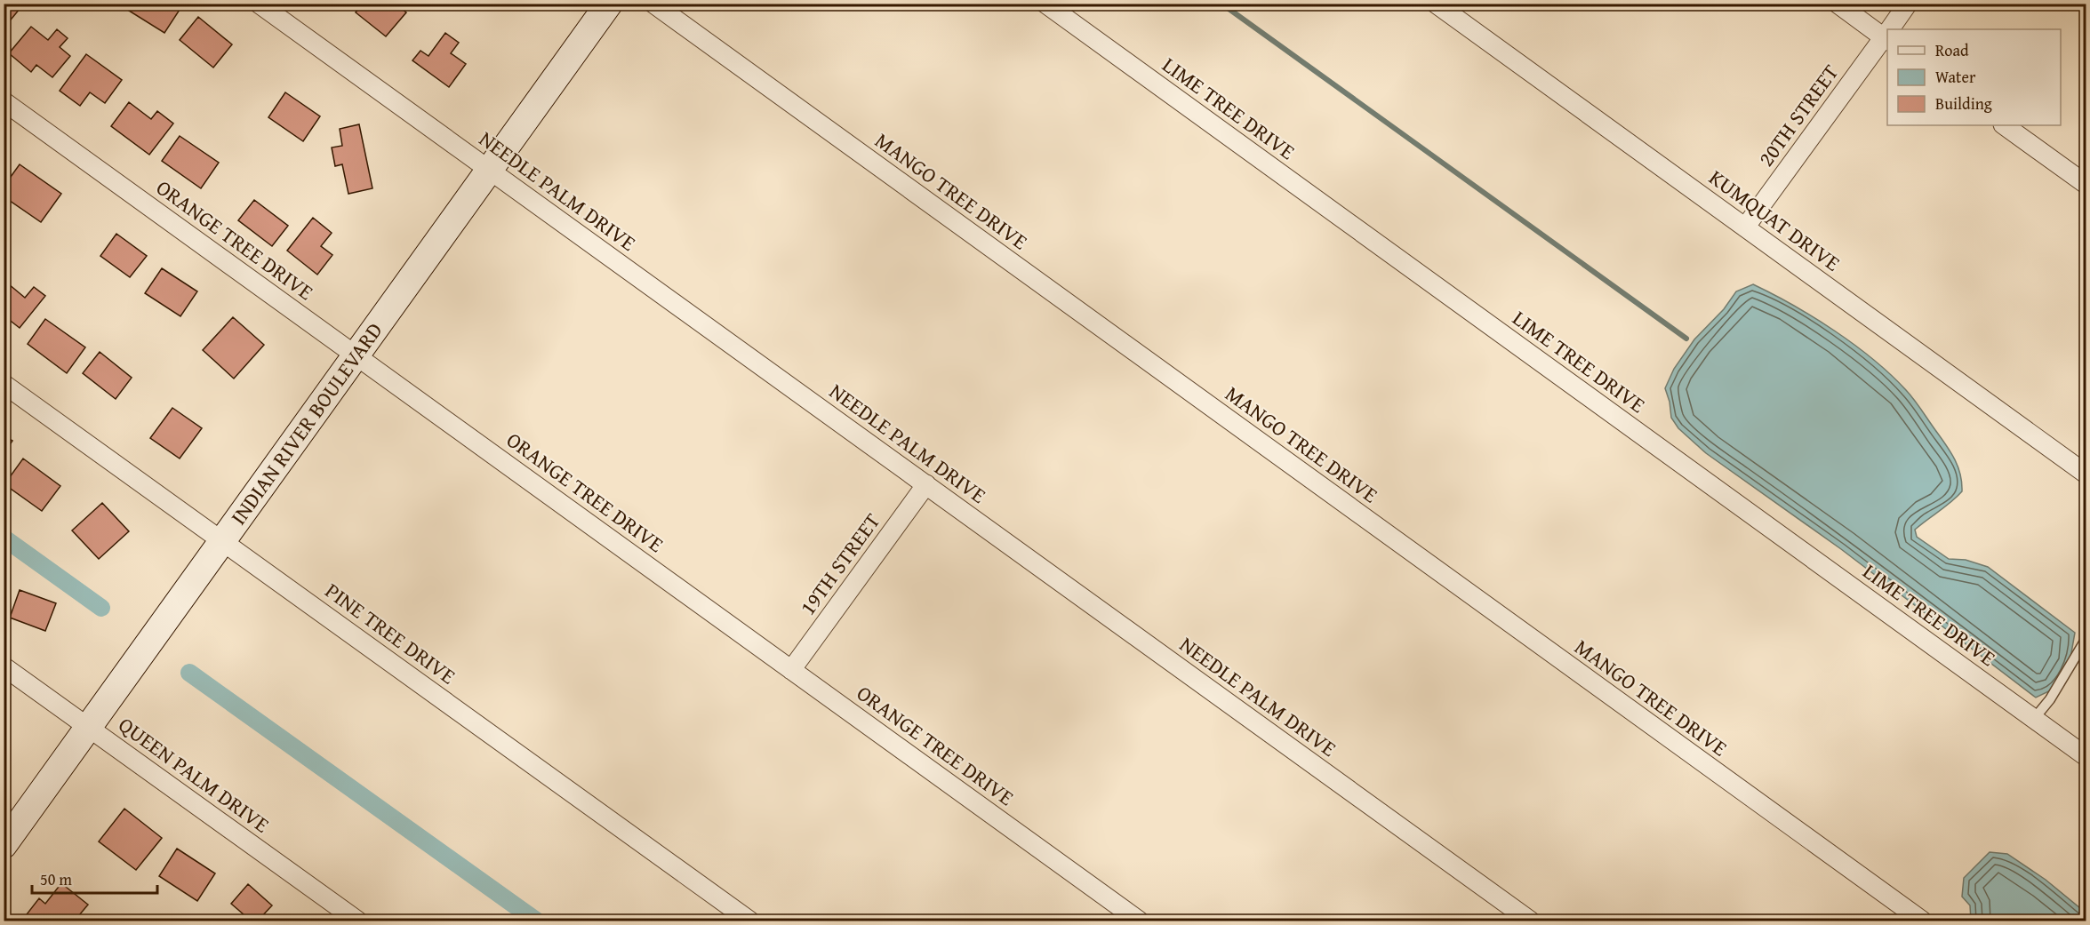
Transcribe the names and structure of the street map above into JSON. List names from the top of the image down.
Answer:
{
  "streets": {
    "main road": ["INDIAN RIVER BOULEVARD"],
    "street": [
      "LIME TREE DRIVE",
      "20TH STREET",
      "NEEDLE PALM DRIVE",
      "MANGO TREE DRIVE",
      "KUMQUAT DRIVE",
      "ORANGE TREE DRIVE",
      "19TH STREET",
      "PINE TREE DRIVE",
      "QUEEN PALM DRIVE"
    ]
  },
  "crossings": [
    ["20TH STREET", "KUMQUAT DRIVE"],
    ["NEEDLE PALM DRIVE", "INDIAN RIVER BOULEVARD"],
    ["NEEDLE PALM DRIVE", "19TH STREET"],
    ["ORANGE TREE DRIVE", "INDIAN RIVER BOULEVARD"],
    ["ORANGE TREE DRIVE", "19TH STREET"],
    ["INDIAN RIVER BOULEVARD", "PINE TREE DRIVE"],
    ["INDIAN RIVER BOULEVARD", "QUEEN PALM DRIVE"]
  ],
  "legend": ["Road", "Water", "Building"],
  "scale_bar": "50 m"
}
